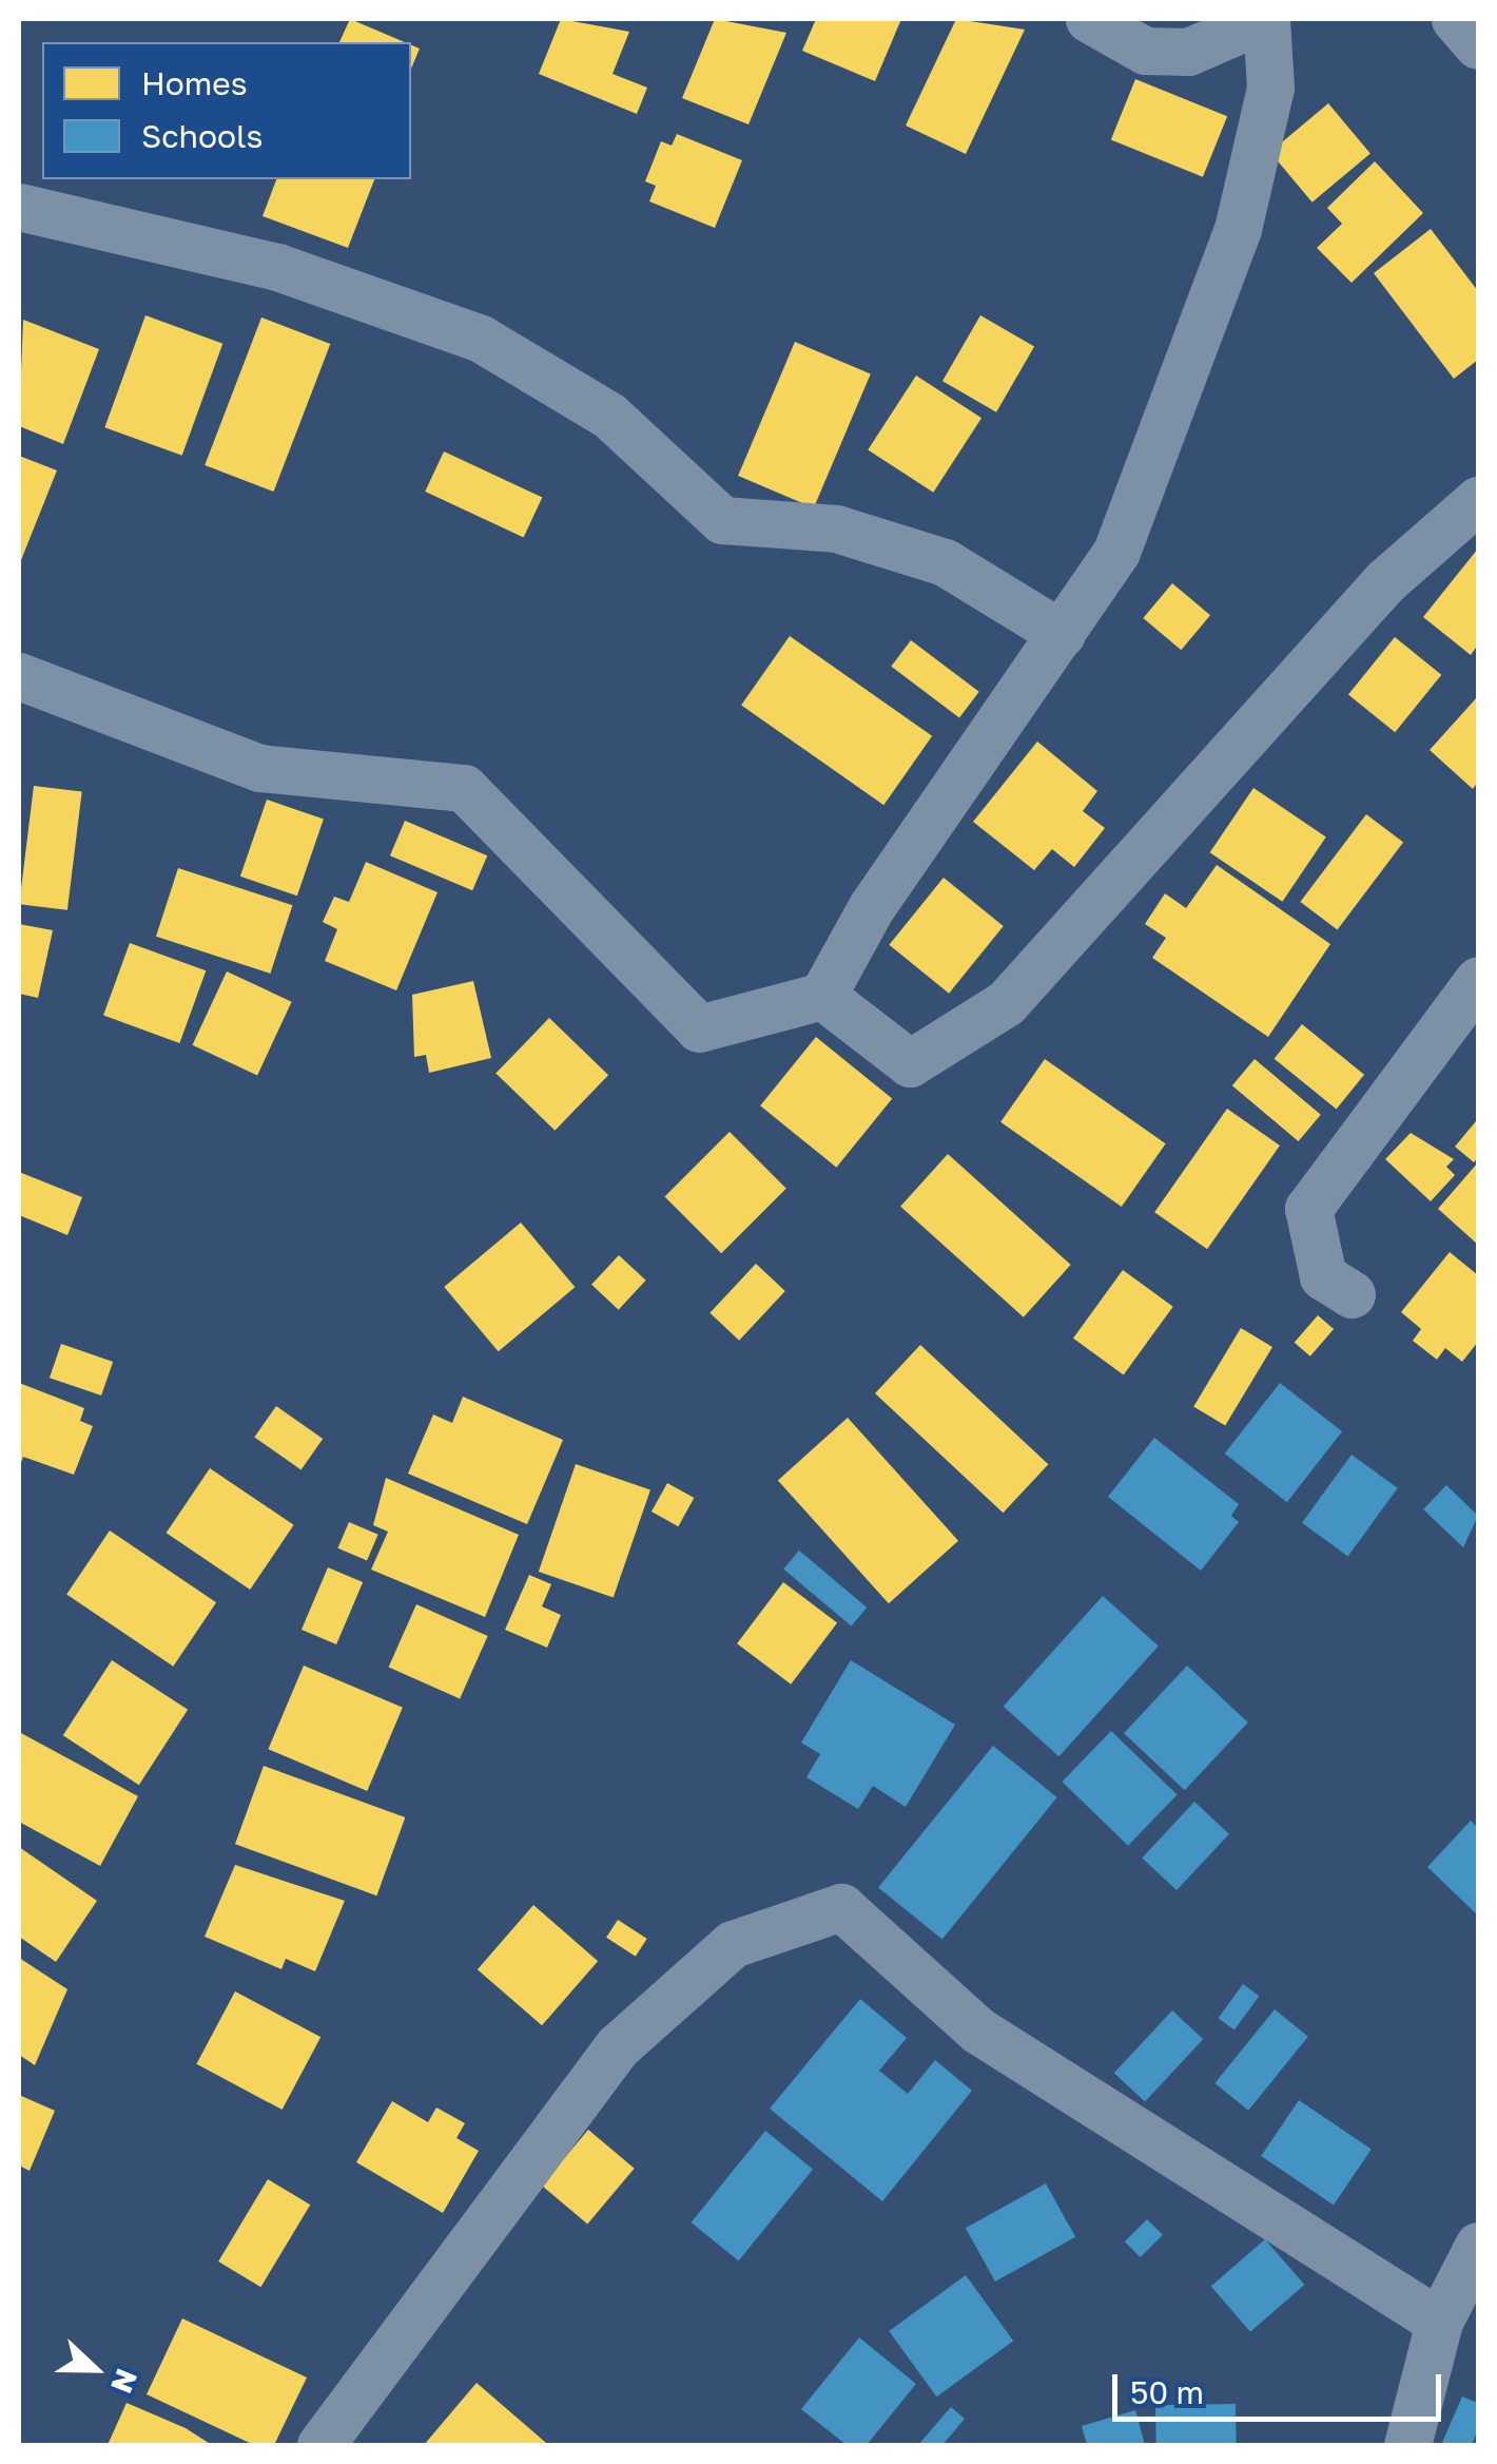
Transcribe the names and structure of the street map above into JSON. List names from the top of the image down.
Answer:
{
  "legend": ["Homes", "Schools"],
  "scale_bar": "50 m",
  "north": "right"
}
